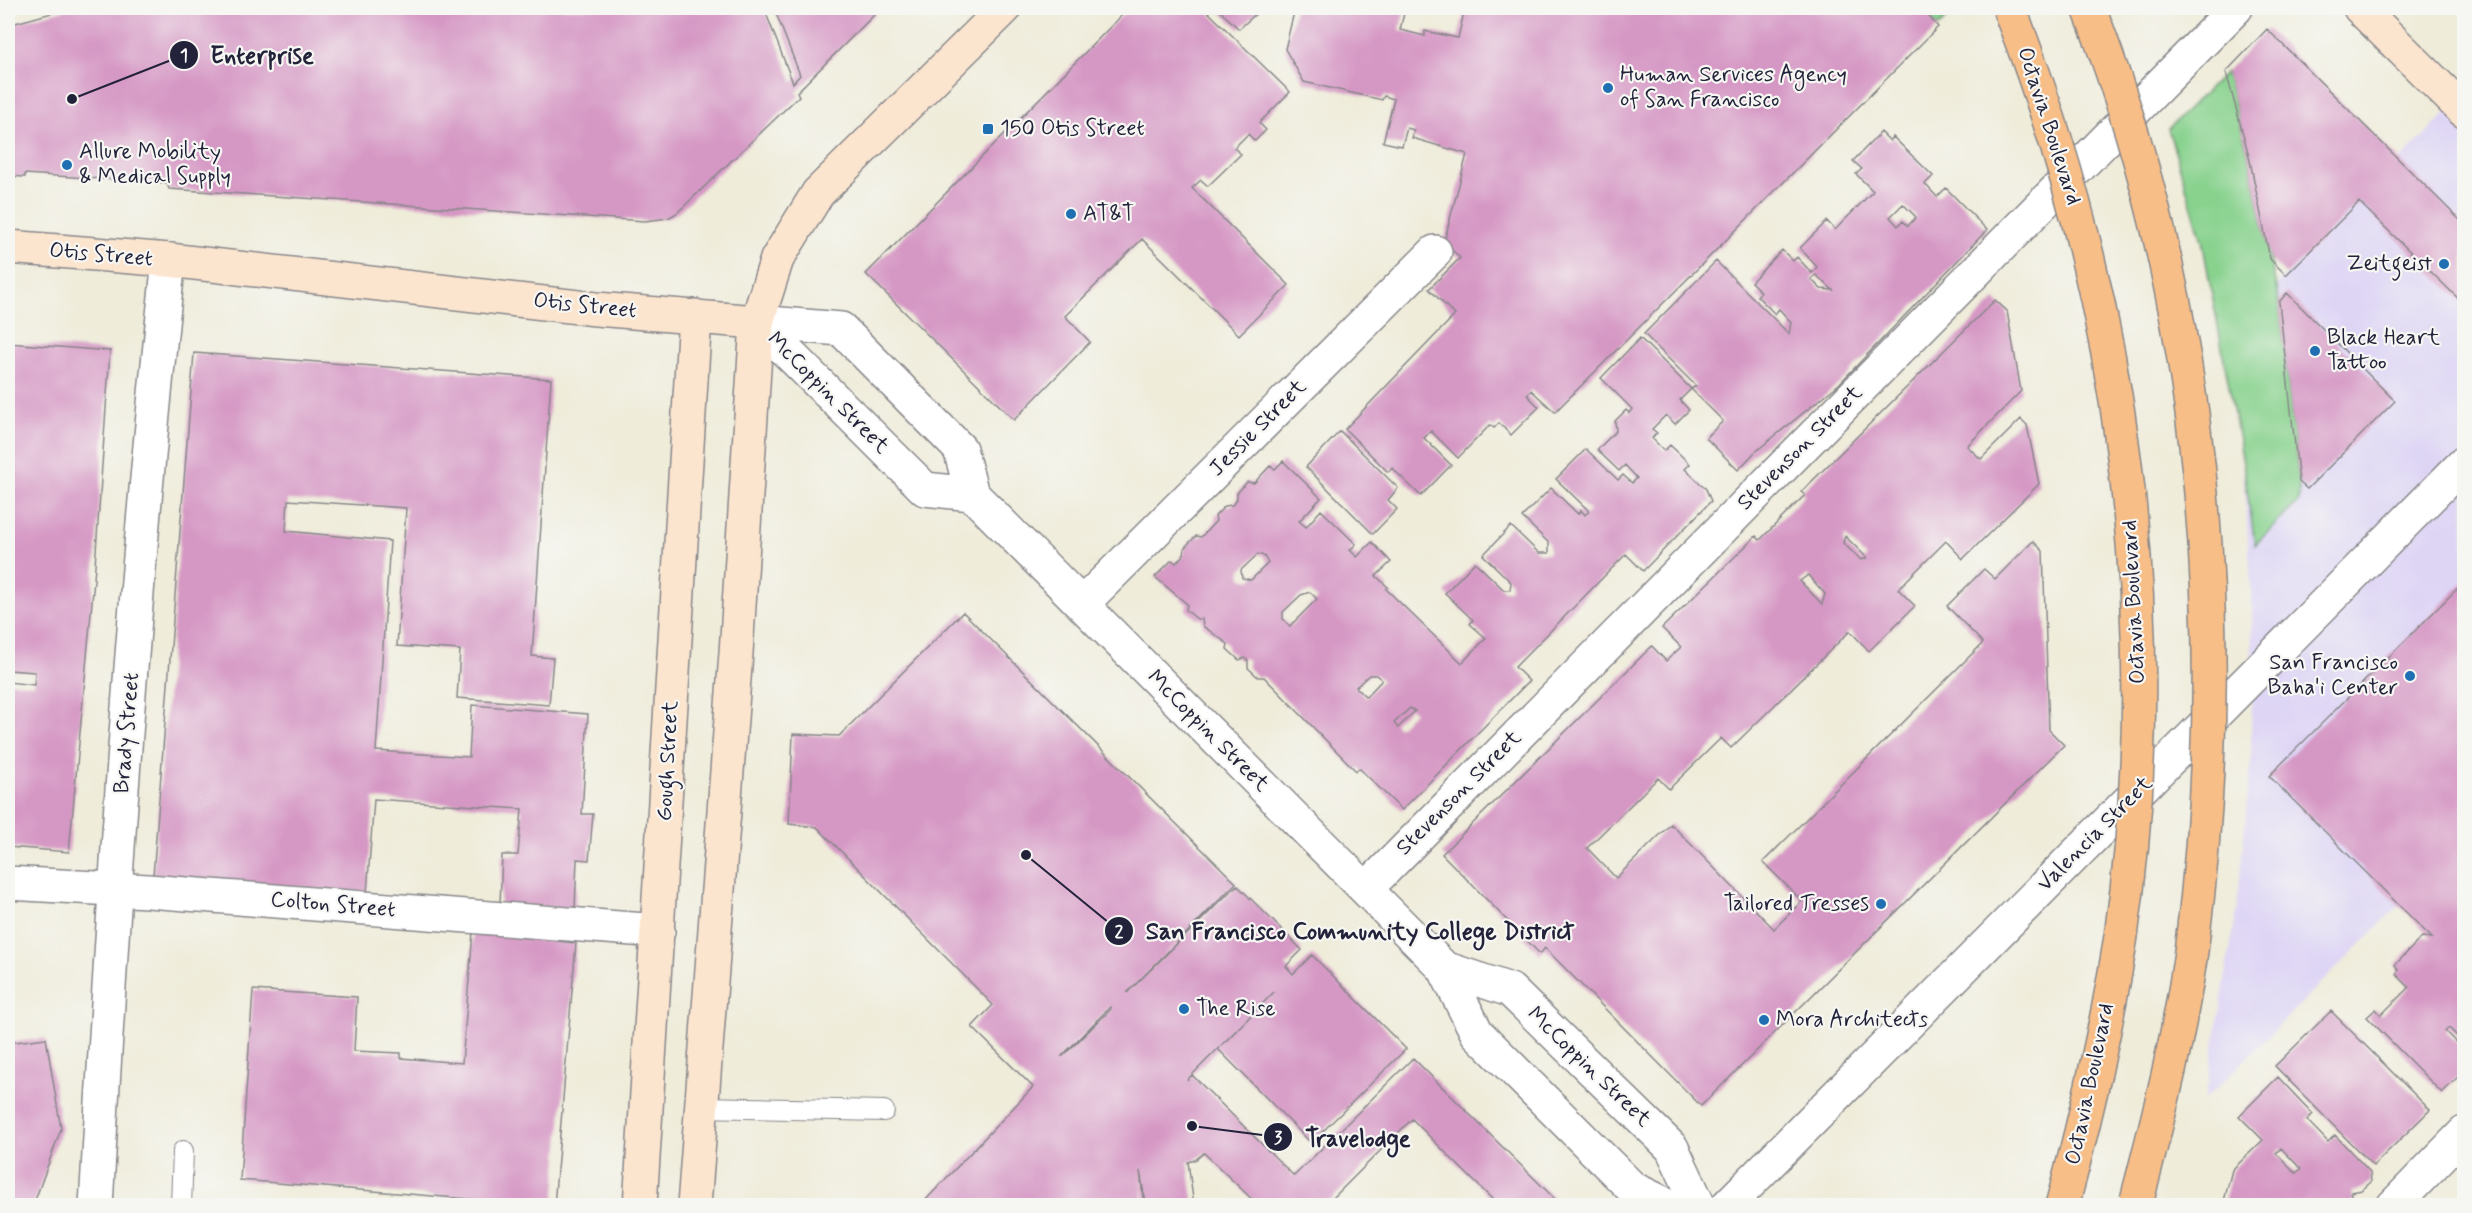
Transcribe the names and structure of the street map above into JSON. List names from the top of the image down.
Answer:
{
  "streets": {
    "highway": ["Octavia Boulevard"],
    "main road": ["Otis Street", "Gough Street"],
    "street": [
      "McCoppin Street",
      "Jessie Street",
      "Stevenson Street",
      "Brady Street",
      "Valencia Street",
      "Colton Street"
    ]
  },
  "crossings": [
    ["Otis Street", "McCoppin Street"],
    ["Otis Street", "Brady Street"],
    ["Otis Street", "Gough Street"],
    ["McCoppin Street", "Jessie Street"],
    ["McCoppin Street", "Stevenson Street"],
    ["Brady Street", "Colton Street"],
    ["Gough Street", "Colton Street"]
  ],
  "places": {
    "other": [
      "Human Services Agency of San Francisco",
      "Enterprise",
      "Allure Mobility & Medical Supply",
      "AT&T",
      "Zeitgeist",
      "Black Heart Tattoo",
      "San Francisco Baha'i Center",
      "San Francisco Community College District",
      "Tailored Tresses",
      "The Rise",
      "Mora Architects",
      "Travelodge"
    ],
    "transit": ["150 Otis Street"]
  }
}
